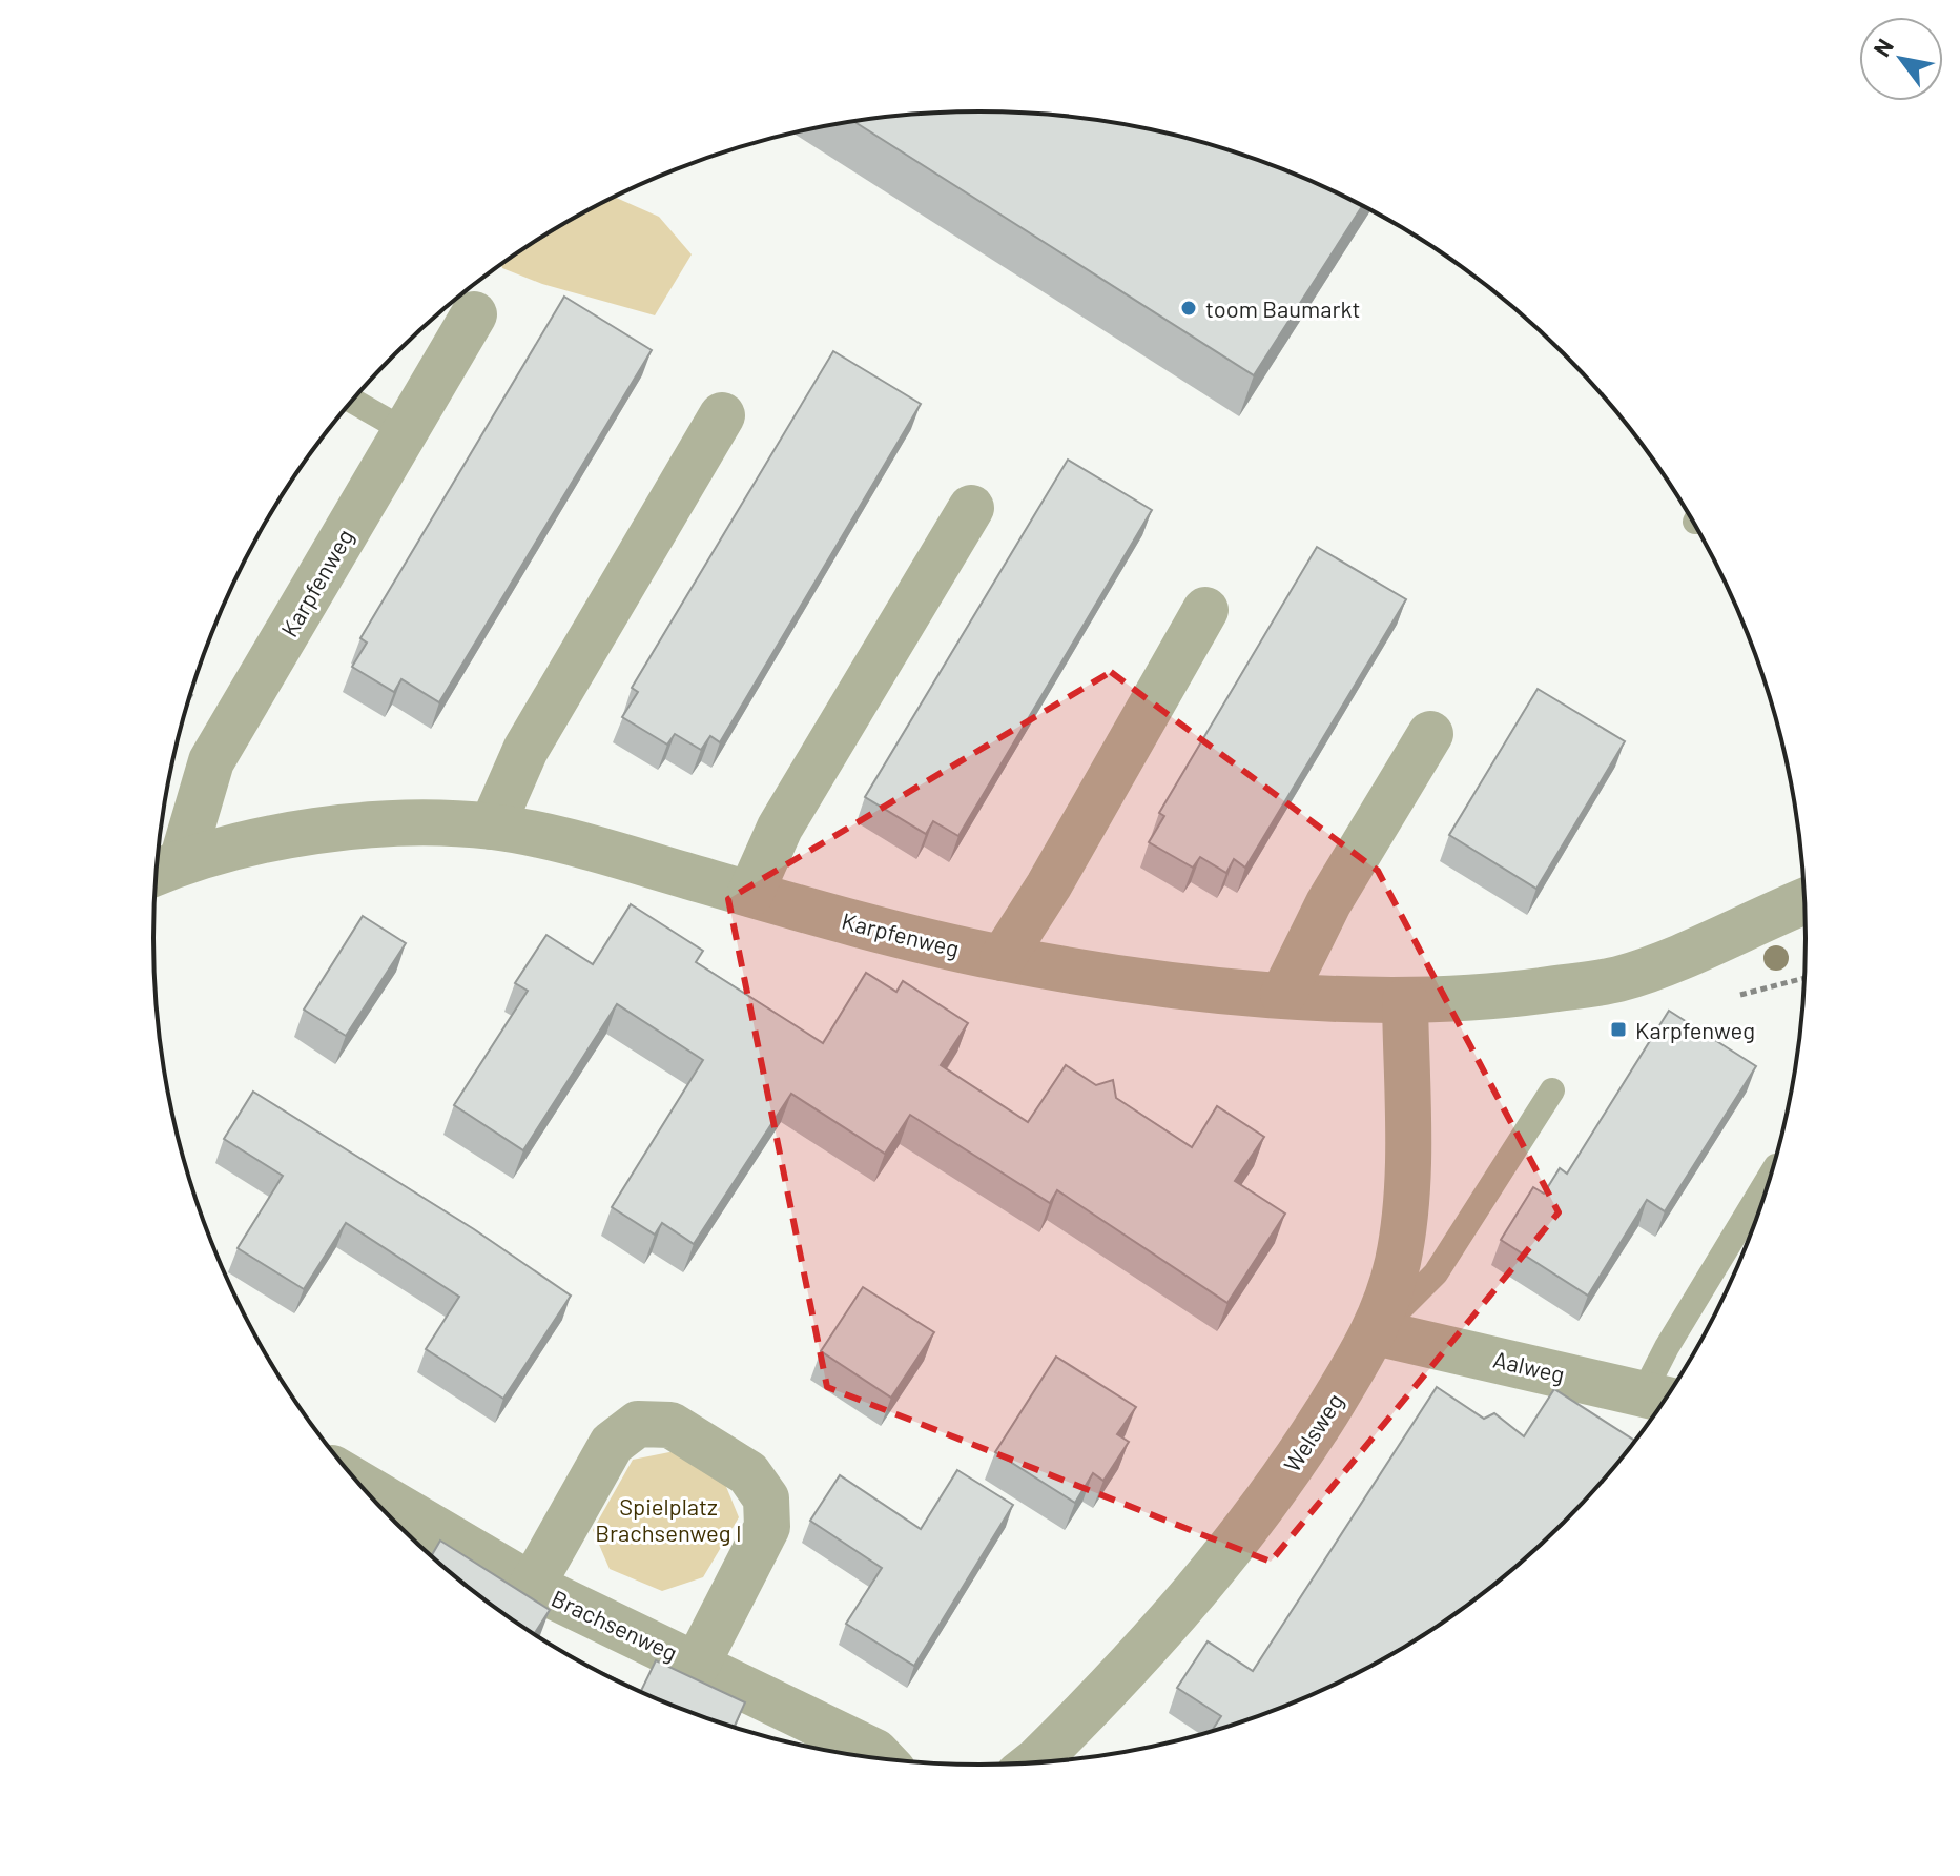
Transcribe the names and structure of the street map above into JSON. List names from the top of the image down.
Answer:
{
  "streets": {
    "street": [
      "Karpfenweg",
      "Aalweg",
      "Welsweg",
      "Brachsenweg"
    ]
  },
  "crossings": [
    ["Karpfenweg", "Welsweg"],
    ["Aalweg", "Welsweg"]
  ],
  "parks": ["Spielplatz Brachsenweg I"],
  "places": {
    "other": ["toom Baumarkt"],
    "transit": ["Karpfenweg"]
  },
  "north": "top left"
}
